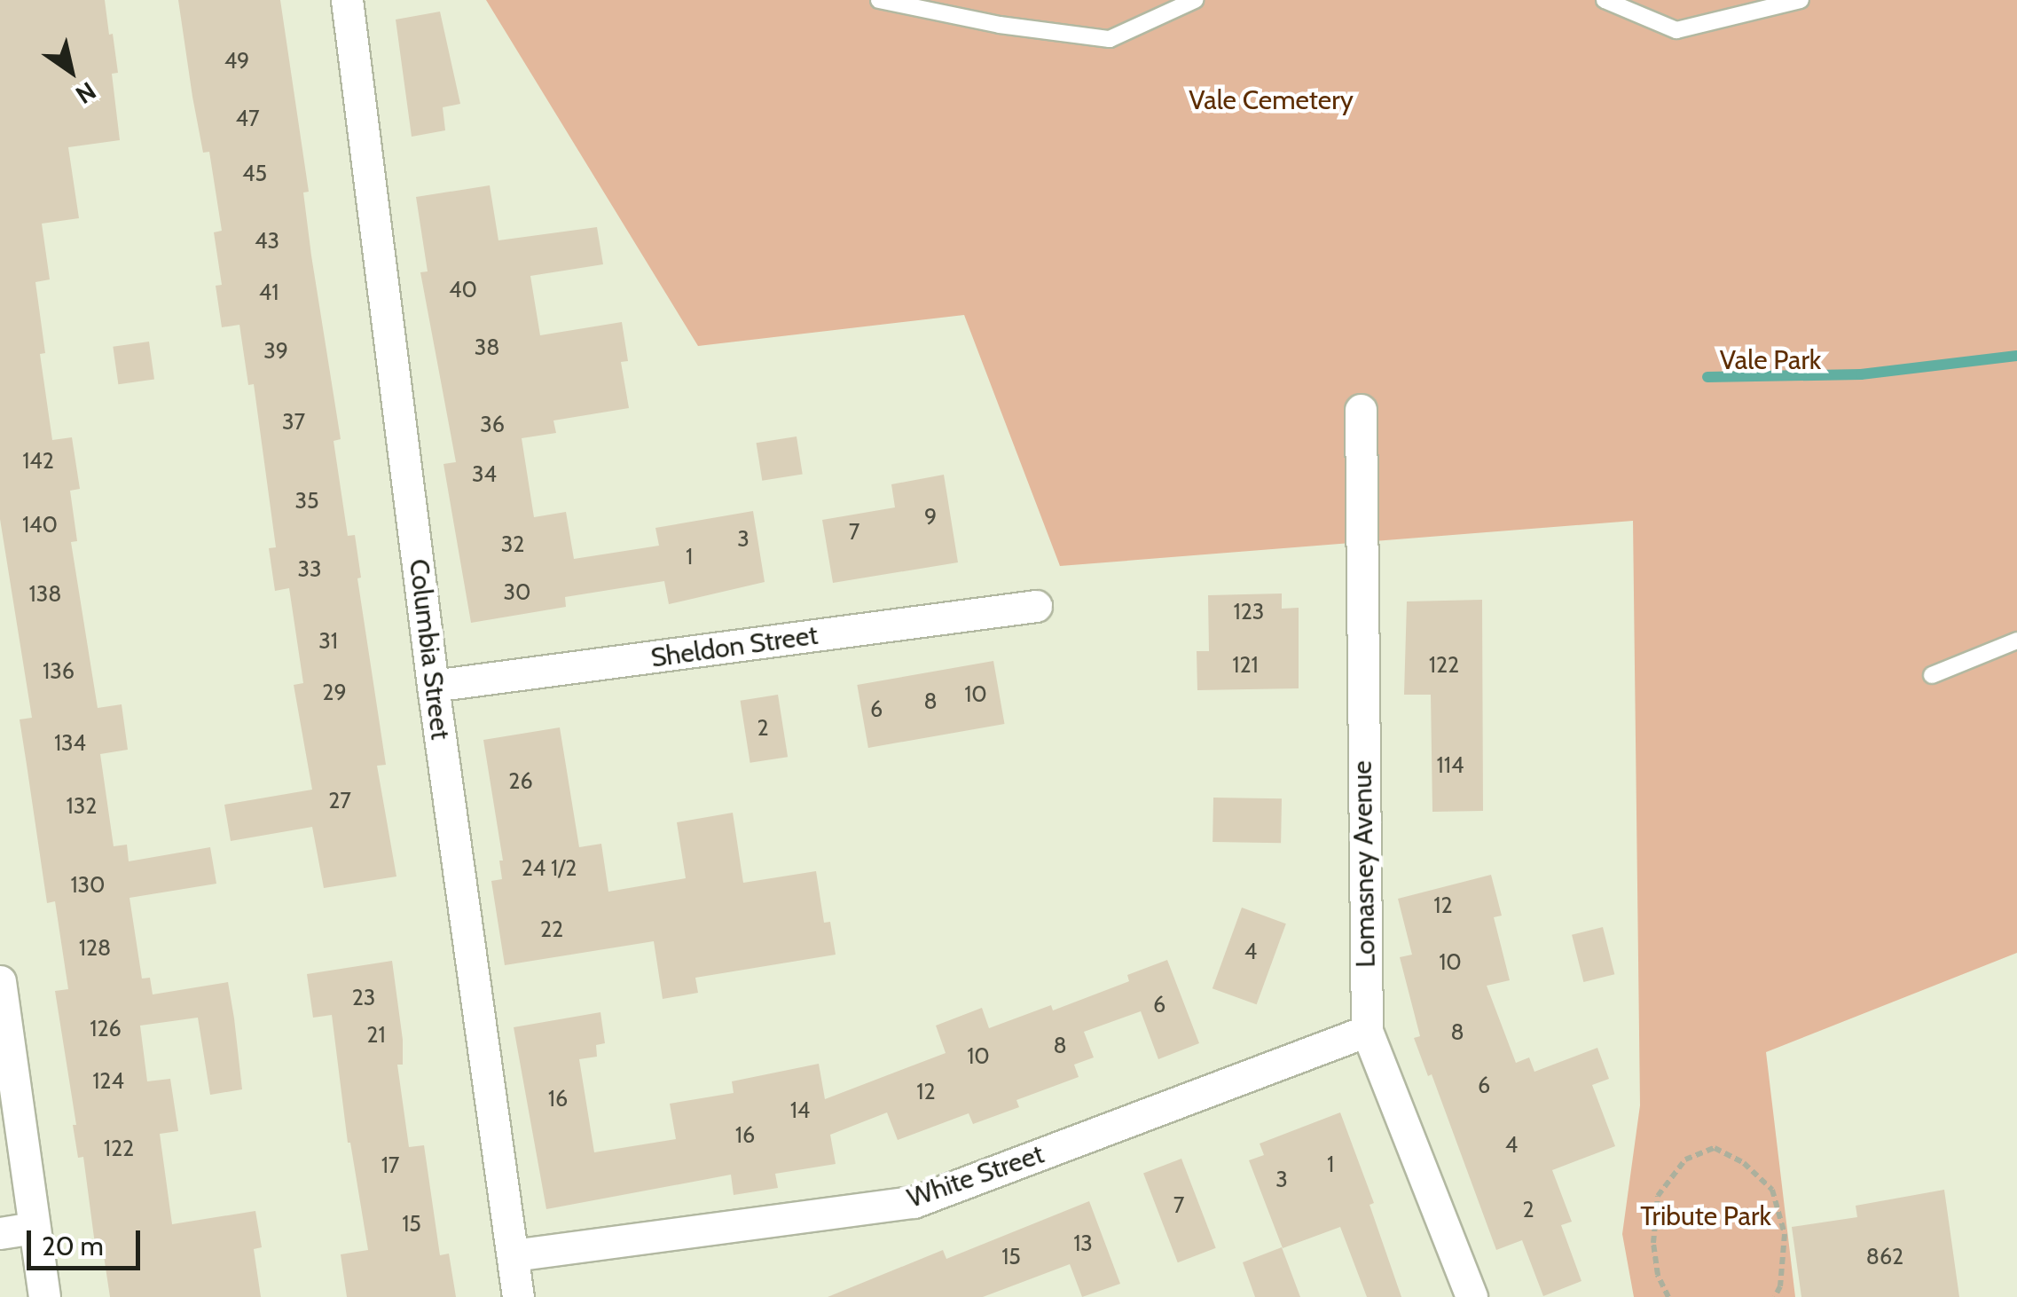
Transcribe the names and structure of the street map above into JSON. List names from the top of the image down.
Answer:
{
  "streets": {
    "street": [
      "Sheldon Street",
      "Columbia Street",
      "Lomasney Avenue",
      "White Street"
    ]
  },
  "crossings": [
    ["Sheldon Street", "Columbia Street"],
    ["Columbia Street", "White Street"],
    ["Lomasney Avenue", "White Street"]
  ],
  "parks": ["Vale Cemetery", "Vale Park", "Tribute Park"],
  "house_numbers": [
    "49",
    "47",
    "45",
    "43",
    "40",
    "41",
    "38",
    "39",
    "37",
    "36",
    "142",
    "34",
    "35",
    "9",
    "140",
    "7",
    "3",
    "32",
    "1",
    "33",
    "30",
    "138",
    "123",
    "31",
    "121",
    "122",
    "136",
    "29",
    "10",
    "8",
    "6",
    "2",
    "134",
    "114",
    "26",
    "27",
    "132",
    "24 1/2",
    "130",
    "12",
    "22",
    "128",
    "4",
    "10",
    "23",
    "6",
    "126",
    "8",
    "21",
    "8",
    "10",
    "124",
    "6",
    "12",
    "16",
    "14",
    "16",
    "4",
    "122",
    "1",
    "17",
    "3",
    "7",
    "2",
    "15",
    "13",
    "15",
    "862"
  ],
  "scale_bar": "20 m",
  "north": "bottom right"
}
